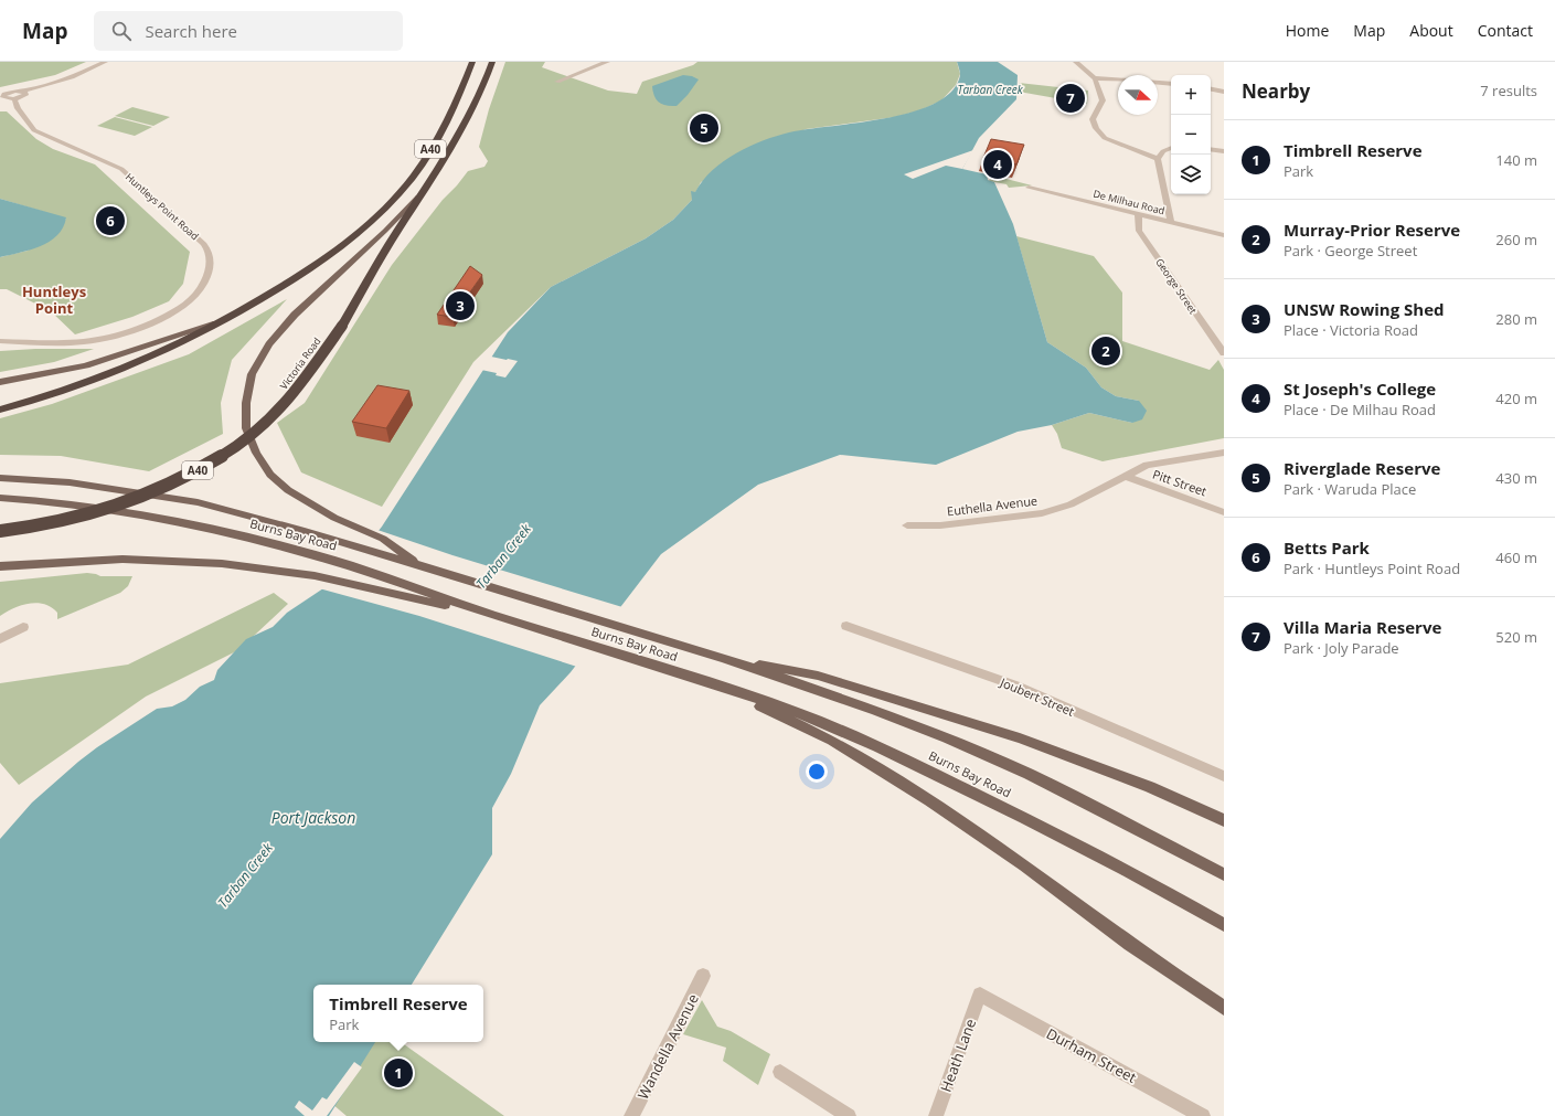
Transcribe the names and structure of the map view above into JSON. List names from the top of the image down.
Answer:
{
  "streets": {
    "highway": ["A40", "Victoria Road"],
    "main road": ["Burns Bay Road"],
    "street": [
      "De Milhau Road",
      "Huntleys Point Road",
      "George Street",
      "Pitt Street",
      "Euthella Avenue",
      "Joubert Street",
      "Wandella Avenue",
      "Heath Lane",
      "Durham Street"
    ]
  },
  "crossings": [
    ["De Milhau Road", "George Street"],
    ["Pitt Street", "Euthella Avenue"],
    ["Heath Lane", "Durham Street"]
  ],
  "districts": ["Huntleys Point"],
  "water": ["Tarban Creek", "Port Jackson"],
  "north": "right",
  "page": {
    "header": "Map",
    "search": "Search here",
    "nav": [
      "Home",
      "Map",
      "About",
      "Contact"
    ],
    "heading": ["Nearby", "7 results"],
    "map_buttons": ["+", "−"],
    "pins": [
      "7",
      "5",
      "4",
      "6",
      "3",
      "2",
      "1"
    ],
    "list": [
      {
        "mark": "1",
        "name": "Timbrell Reserve",
        "note": "Park",
        "value": "140 m"
      },
      {
        "mark": "2",
        "name": "Murray-Prior Reserve",
        "note": "Park · George Street",
        "value": "260 m"
      },
      {
        "mark": "3",
        "name": "UNSW Rowing Shed",
        "note": "Place · Victoria Road",
        "value": "280 m"
      },
      {
        "mark": "4",
        "name": "St Joseph's College",
        "note": "Place · De Milhau Road",
        "value": "420 m"
      },
      {
        "mark": "5",
        "name": "Riverglade Reserve",
        "note": "Park · Waruda Place",
        "value": "430 m"
      },
      {
        "mark": "6",
        "name": "Betts Park",
        "note": "Park · Huntleys Point Road",
        "value": "460 m"
      },
      {
        "mark": "7",
        "name": "Villa Maria Reserve",
        "note": "Park · Joly Parade",
        "value": "520 m"
      }
    ],
    "popup": ["Timbrell Reserve", "Park"]
  }
}
